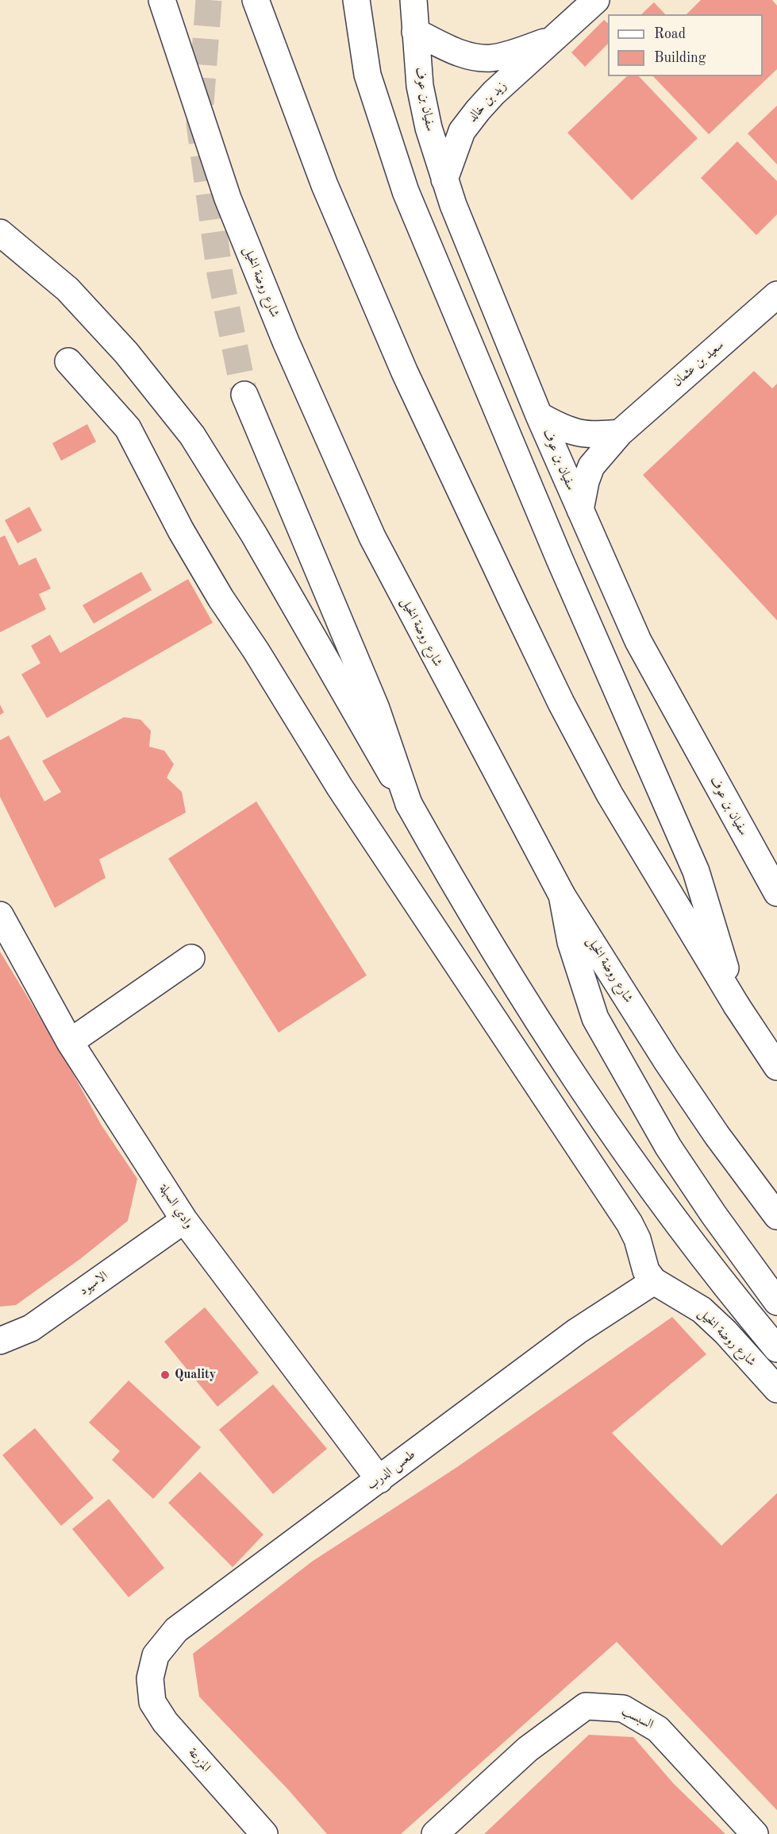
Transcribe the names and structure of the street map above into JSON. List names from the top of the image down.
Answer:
{
  "streets": {
    "main road": [
      "سفيان بن عوف",
      "زيد بن خالد",
      "شارع روضة الخيل",
      "سعيد بن عثمان",
      "وادي السهلة",
      "الاسيود",
      "طعس الدرب",
      "السبسب",
      "المزرعة"
    ]
  },
  "crossings": [
    ["سفيان بن عوف", "زيد بن خالد"],
    ["سفيان بن عوف", "سعيد بن عثمان"],
    ["شارع روضة الخيل", "طعس الدرب"],
    ["وادي السهلة", "الاسيود"],
    ["وادي السهلة", "طعس الدرب"],
    ["طعس الدرب", "المزرعة"]
  ],
  "places": ["Quality"],
  "legend": ["Road", "Building"]
}
